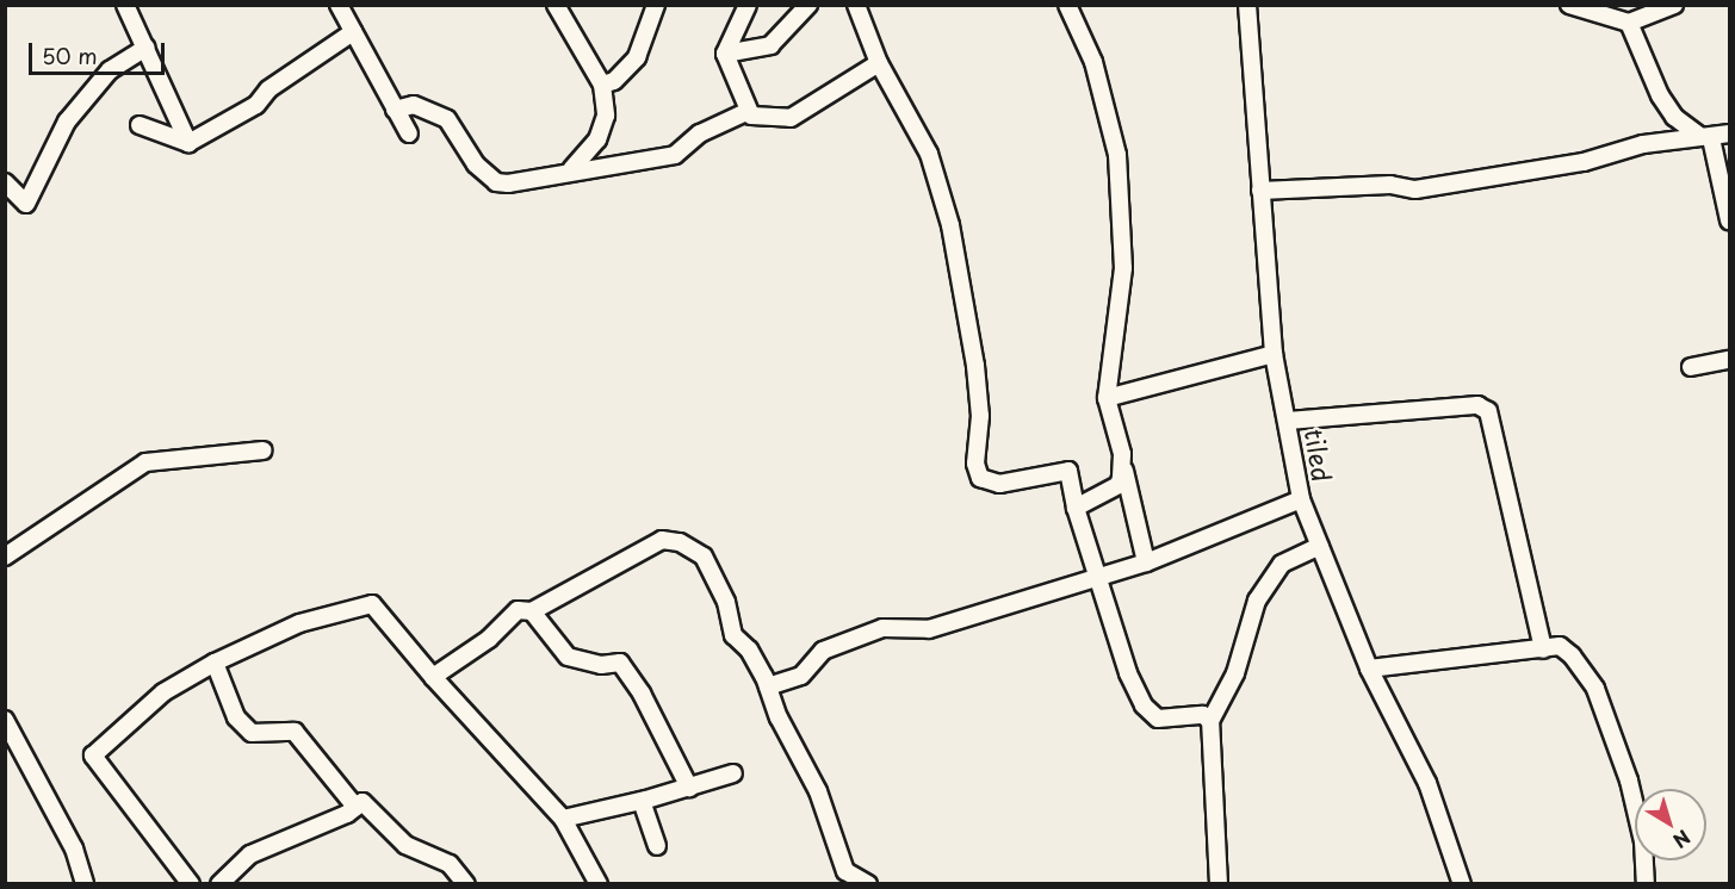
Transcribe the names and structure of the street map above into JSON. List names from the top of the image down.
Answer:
{
  "streets": {
    "street": ["tiled"]
  },
  "scale_bar": "50 m",
  "north": "bottom right"
}
